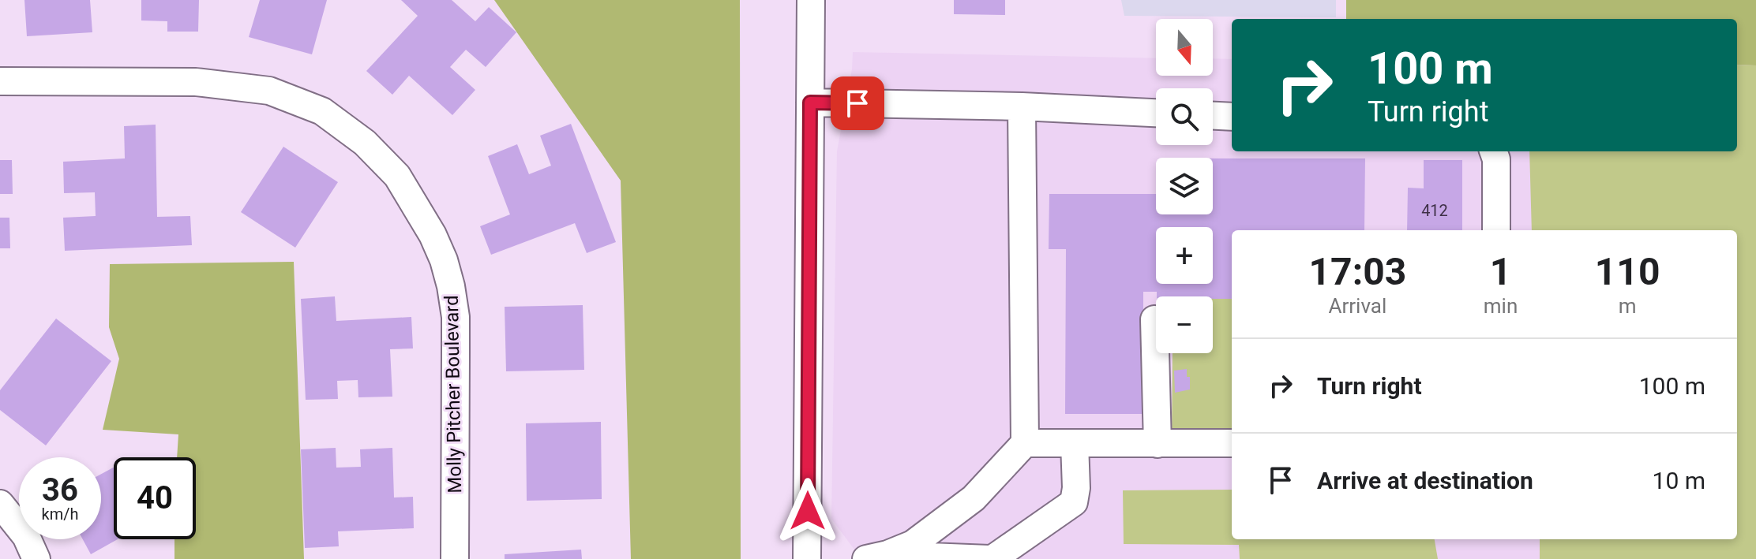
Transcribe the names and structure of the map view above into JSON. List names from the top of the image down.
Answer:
{
  "streets": {
    "street": ["Molly Pitcher Boulevard"]
  },
  "house_numbers": ["412"],
  "north": "bottom",
  "page": {
    "map_buttons": ["+", "−"],
    "turn": ["100 m", "Turn right"],
    "eta": [
      "17:03",
      "Arrival",
      "1",
      "min",
      "110",
      "m"
    ],
    "list": [
      {
        "name": "Turn right",
        "value": "100 m"
      },
      {
        "name": "Arrive at destination",
        "value": "10 m"
      }
    ],
    "speed": "36 km/h",
    "limit": "40"
  }
}
